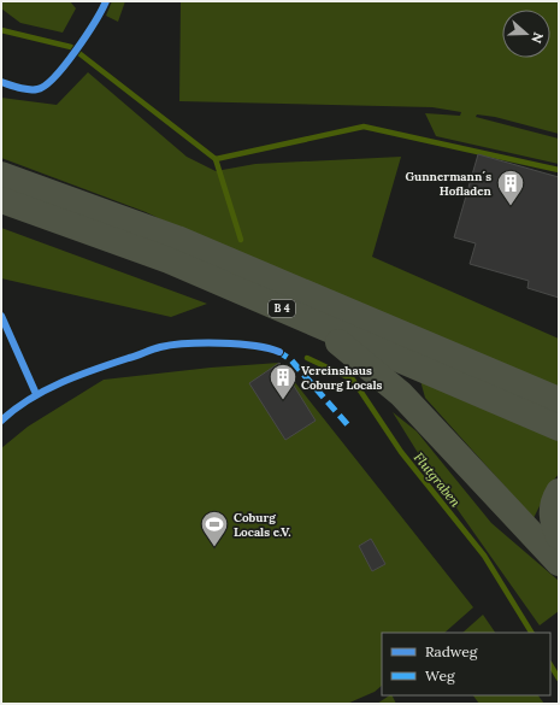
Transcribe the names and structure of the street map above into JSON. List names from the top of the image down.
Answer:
{
  "streets": {
    "highway": ["B 4"]
  },
  "water": ["Flutgraben"],
  "places": {
    "building": ["Gunnermann´s Hofladen", "Vereinshaus Coburg Locals"],
    "sports": ["Coburg Locals e.V."]
  },
  "legend": ["Radweg", "Weg"],
  "north": "right"
}
